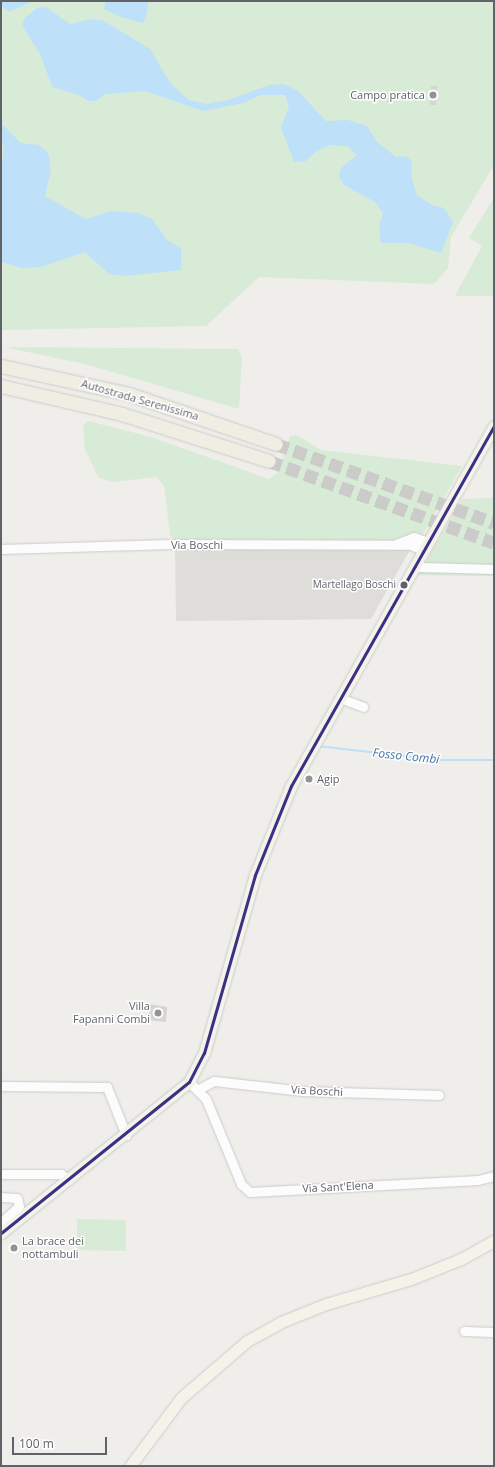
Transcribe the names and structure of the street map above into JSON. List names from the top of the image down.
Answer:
{
  "streets": {
    "highway": ["Autostrada Serenissima"],
    "street": ["Via Boschi", "Via Sant'Elena"]
  },
  "crossings": [
    ["Via Boschi", "Via Sant'Elena"]
  ],
  "water": ["Fosso Combi"],
  "places": [
    "Campo pratica",
    "Martellago Boschi",
    "Agip",
    "Villa Fapanni Combi",
    "La brace dei nottambuli"
  ],
  "scale_bar": "100 m"
}
